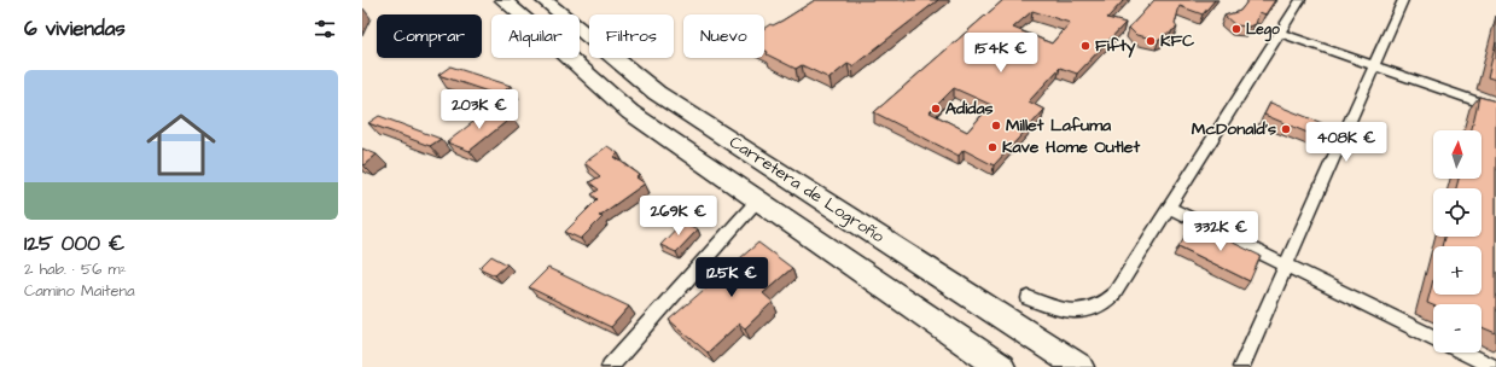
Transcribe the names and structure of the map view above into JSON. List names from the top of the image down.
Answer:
{
  "streets": {
    "highway": ["Carretera de Logroño"]
  },
  "places": [
    "Lego",
    "KFC",
    "Fifty",
    "Adidas",
    "Millet Lafuma",
    "McDonald's",
    "Kave Home Outlet"
  ],
  "north": "top",
  "page": {
    "heading": "6 viviendas",
    "chip": [
      "Comprar",
      "Alquilar",
      "Filtros",
      "Nuevo"
    ],
    "price": [
      "154K €",
      "203K €",
      "408K €",
      "269K €",
      "332K €",
      "125K €"
    ],
    "list": [
      {
        "name": "125 000 €",
        "note": "2 hab. · 56 m² · Camino Maitena"
      }
    ],
    "map_buttons": ["+", "−"]
  }
}
